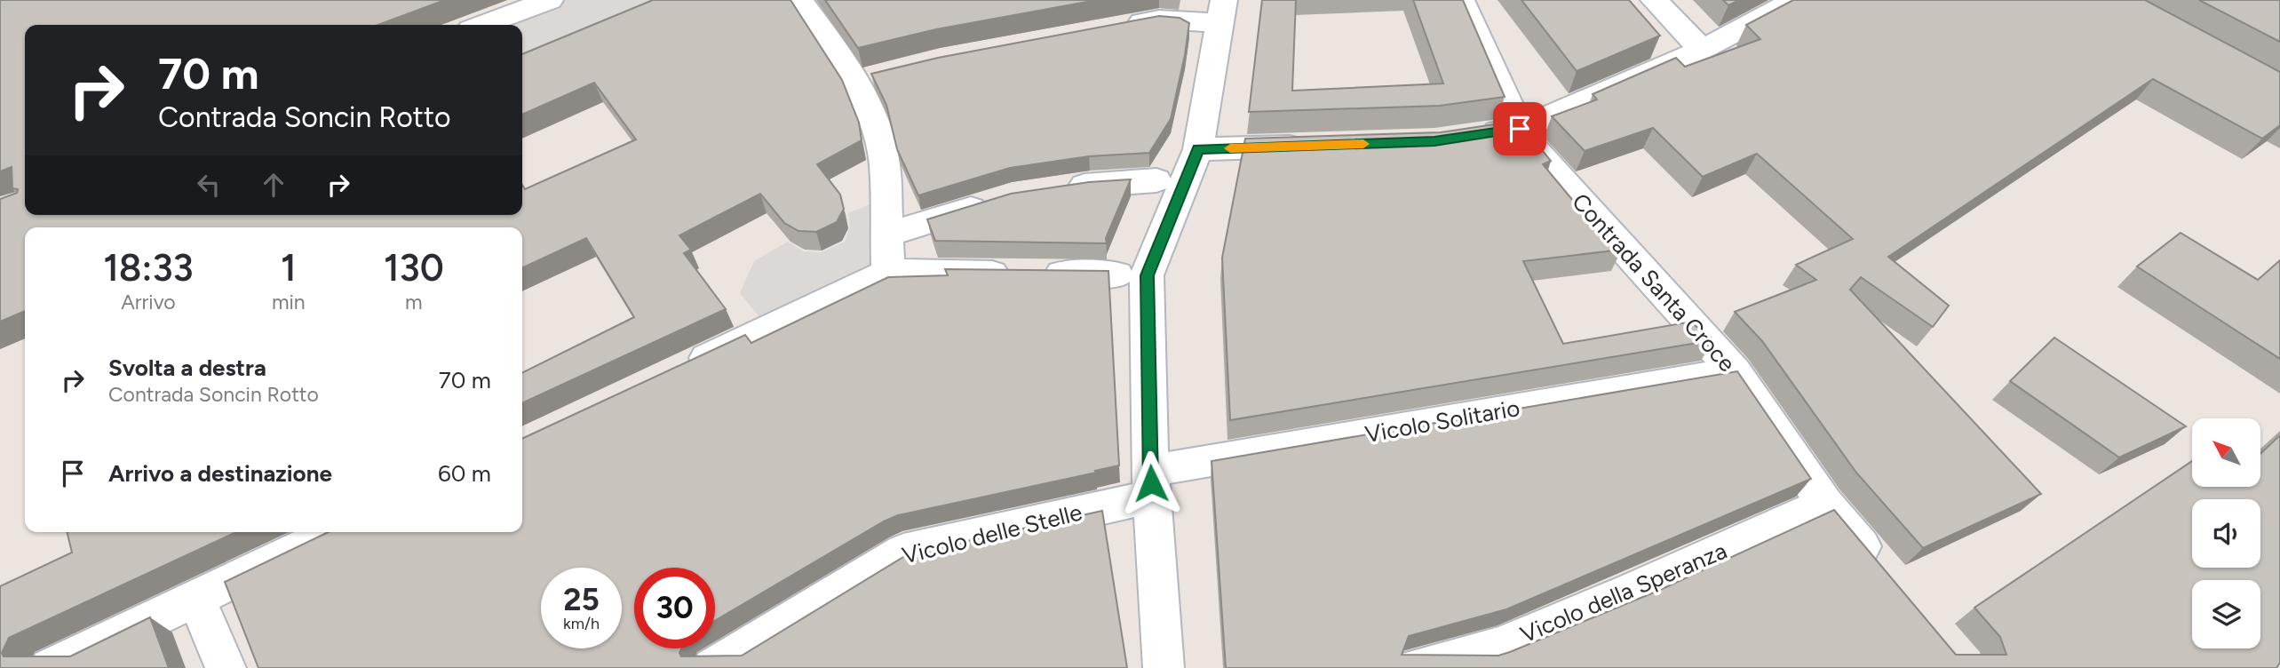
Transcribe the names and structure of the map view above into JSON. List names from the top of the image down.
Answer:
{
  "streets": {
    "street": [
      "Contrada Santa Croce",
      "Vicolo Solitario",
      "Vicolo delle Stelle",
      "Vicolo della Speranza"
    ]
  },
  "crossings": [
    ["Contrada Santa Croce", "Vicolo Solitario"],
    ["Contrada Santa Croce", "Vicolo della Speranza"],
    ["Vicolo Solitario", "Vicolo delle Stelle"]
  ],
  "north": "top left",
  "page": {
    "turn": ["70 m", "Contrada Soncin Rotto"],
    "eta": [
      "18:33",
      "Arrivo",
      "1",
      "min",
      "130",
      "m"
    ],
    "list": [
      {
        "name": "Svolta a destra",
        "note": "Contrada Soncin Rotto",
        "value": "70 m"
      },
      {
        "name": "Arrivo a destinazione",
        "value": "60 m"
      }
    ],
    "speed": "25 km/h",
    "limit": "30"
  }
}
